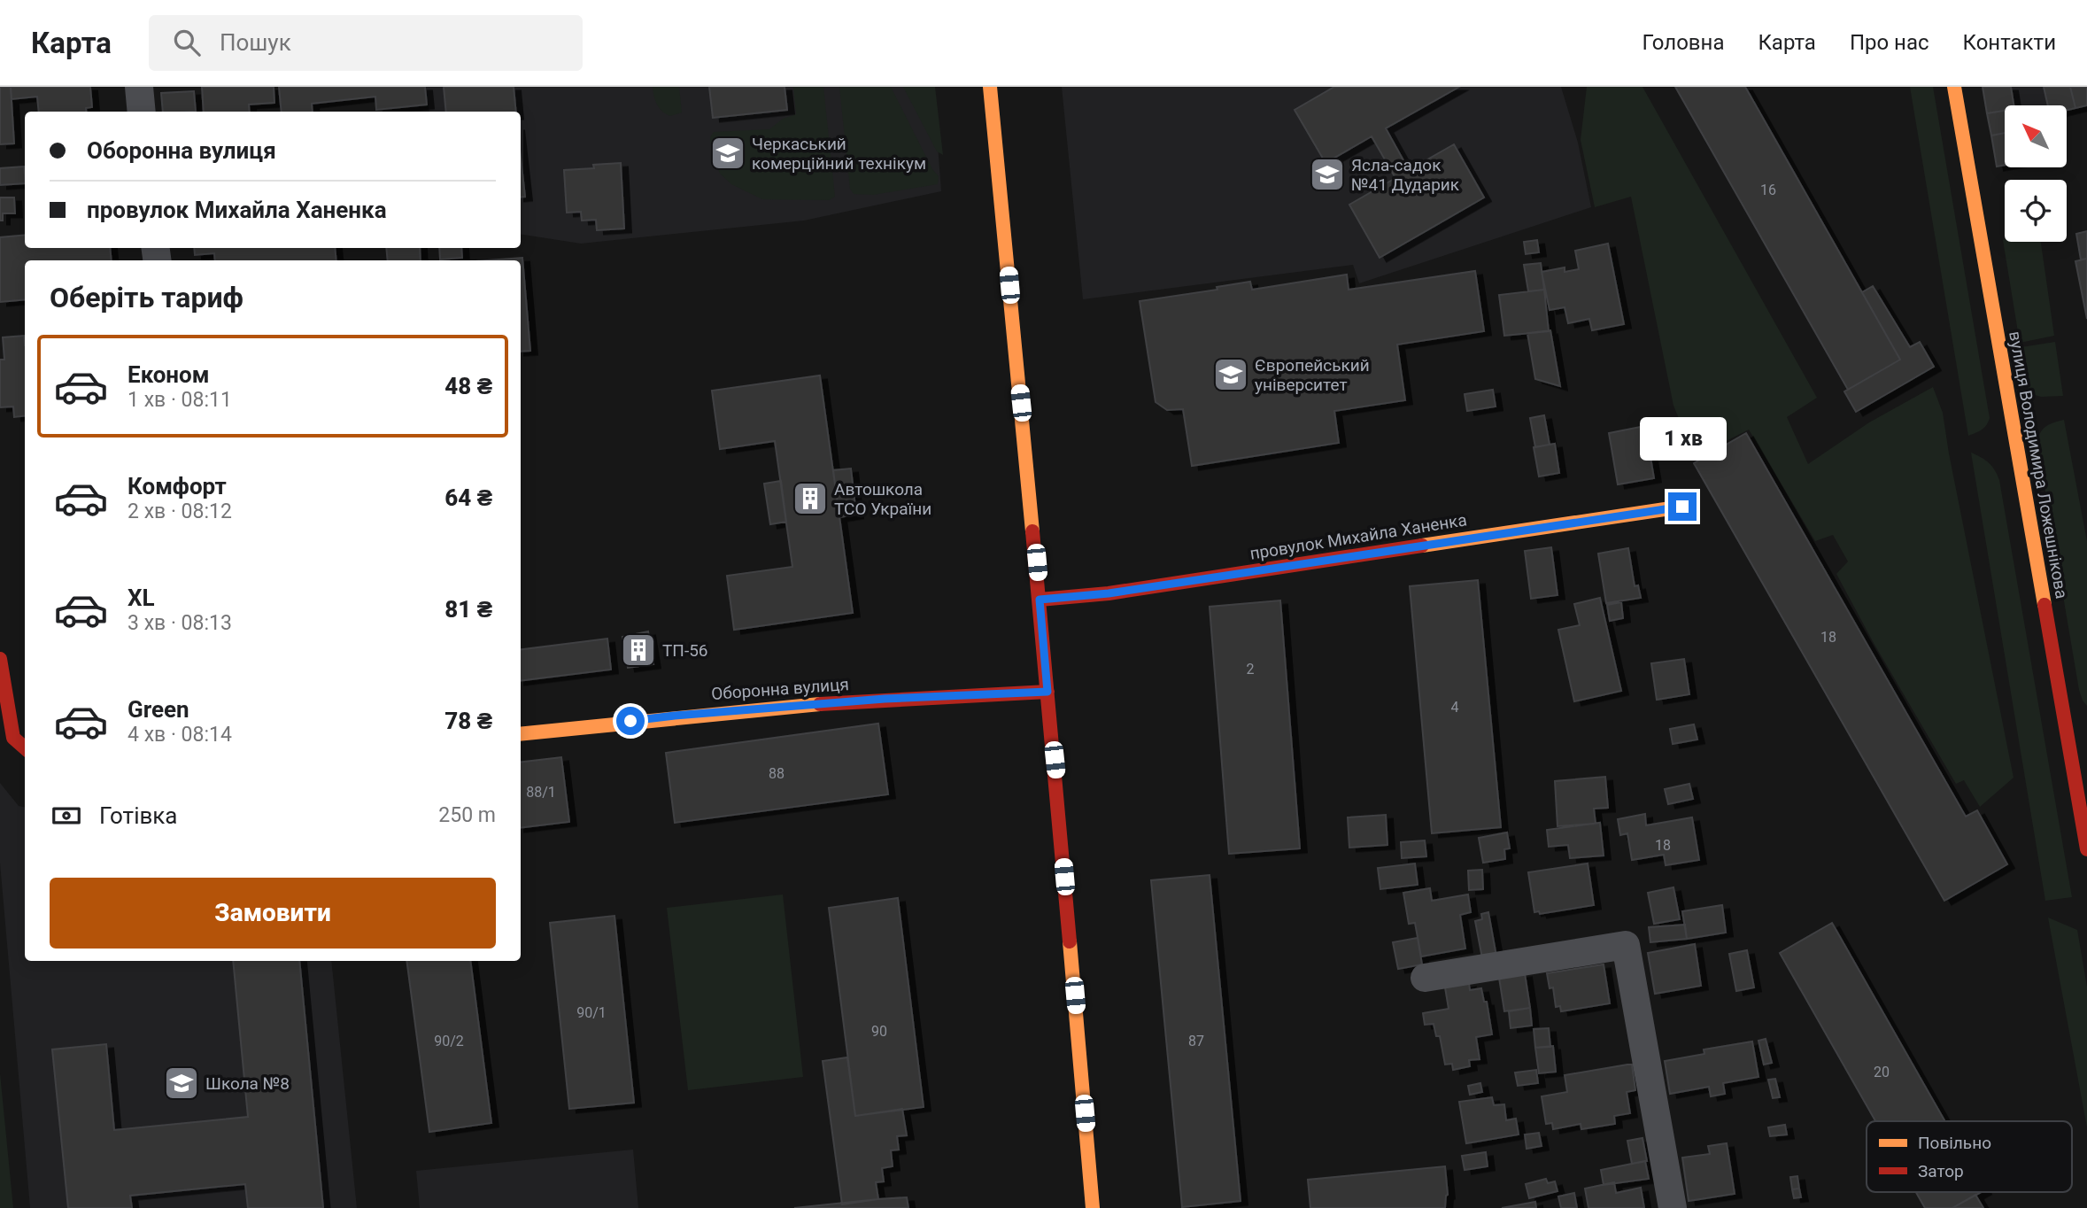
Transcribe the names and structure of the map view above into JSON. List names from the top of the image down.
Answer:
{
  "streets": {
    "street": ["вулиця Володимира Ложешнікова", "провулок Михайла Ханенка", "Оборонна вулиця"]
  },
  "places": {
    "school or university": [
      "Черкаський комерційний технікум",
      "Ясла-садок №41 Дударик",
      "Європейський університет",
      "Школа №8"
    ],
    "building": ["Автошкола ТСО України", "ТП-56"]
  },
  "house_numbers": [
    "16",
    "18",
    "2",
    "4",
    "88",
    "88/1",
    "18",
    "90/1",
    "90",
    "90/2",
    "87",
    "20"
  ],
  "legend": ["Повільно", "Затор"],
  "north": "top left",
  "page": {
    "header": "Карта",
    "search": "Пошук",
    "nav": [
      "Головна",
      "Карта",
      "Про нас",
      "Контакти"
    ],
    "banner": ["Оборонна вулиця", "провулок Михайла Ханенка"],
    "heading": "Оберіть тариф",
    "list": [
      {
        "name": "Економ",
        "note": "1 хв · 08:11",
        "value": "48 ₴"
      },
      {
        "name": "Комфорт",
        "note": "2 хв · 08:12",
        "value": "64 ₴"
      },
      {
        "name": "XL",
        "note": "3 хв · 08:13",
        "value": "81 ₴"
      },
      {
        "name": "Green",
        "note": "4 хв · 08:14",
        "value": "78 ₴"
      }
    ],
    "bubble": "1 хв",
    "pay": ["Готівка", "250 m"],
    "buttons": "Замовити"
  }
}
